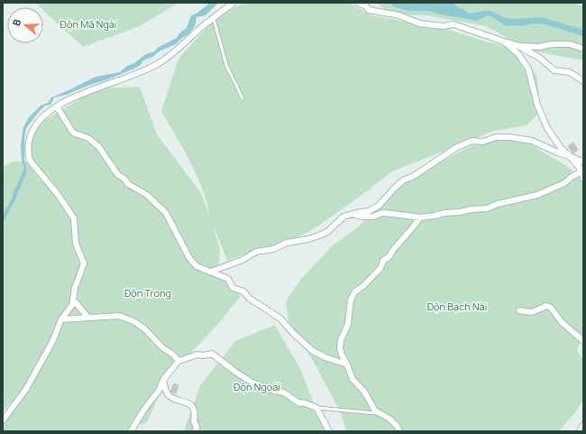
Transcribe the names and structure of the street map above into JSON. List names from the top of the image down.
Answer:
{
  "parks": [
    "Độn Mã Ngài",
    "Độn Trong",
    "Độn Bạch Nài",
    "Độn Ngoài"
  ],
  "north": "left"
}
